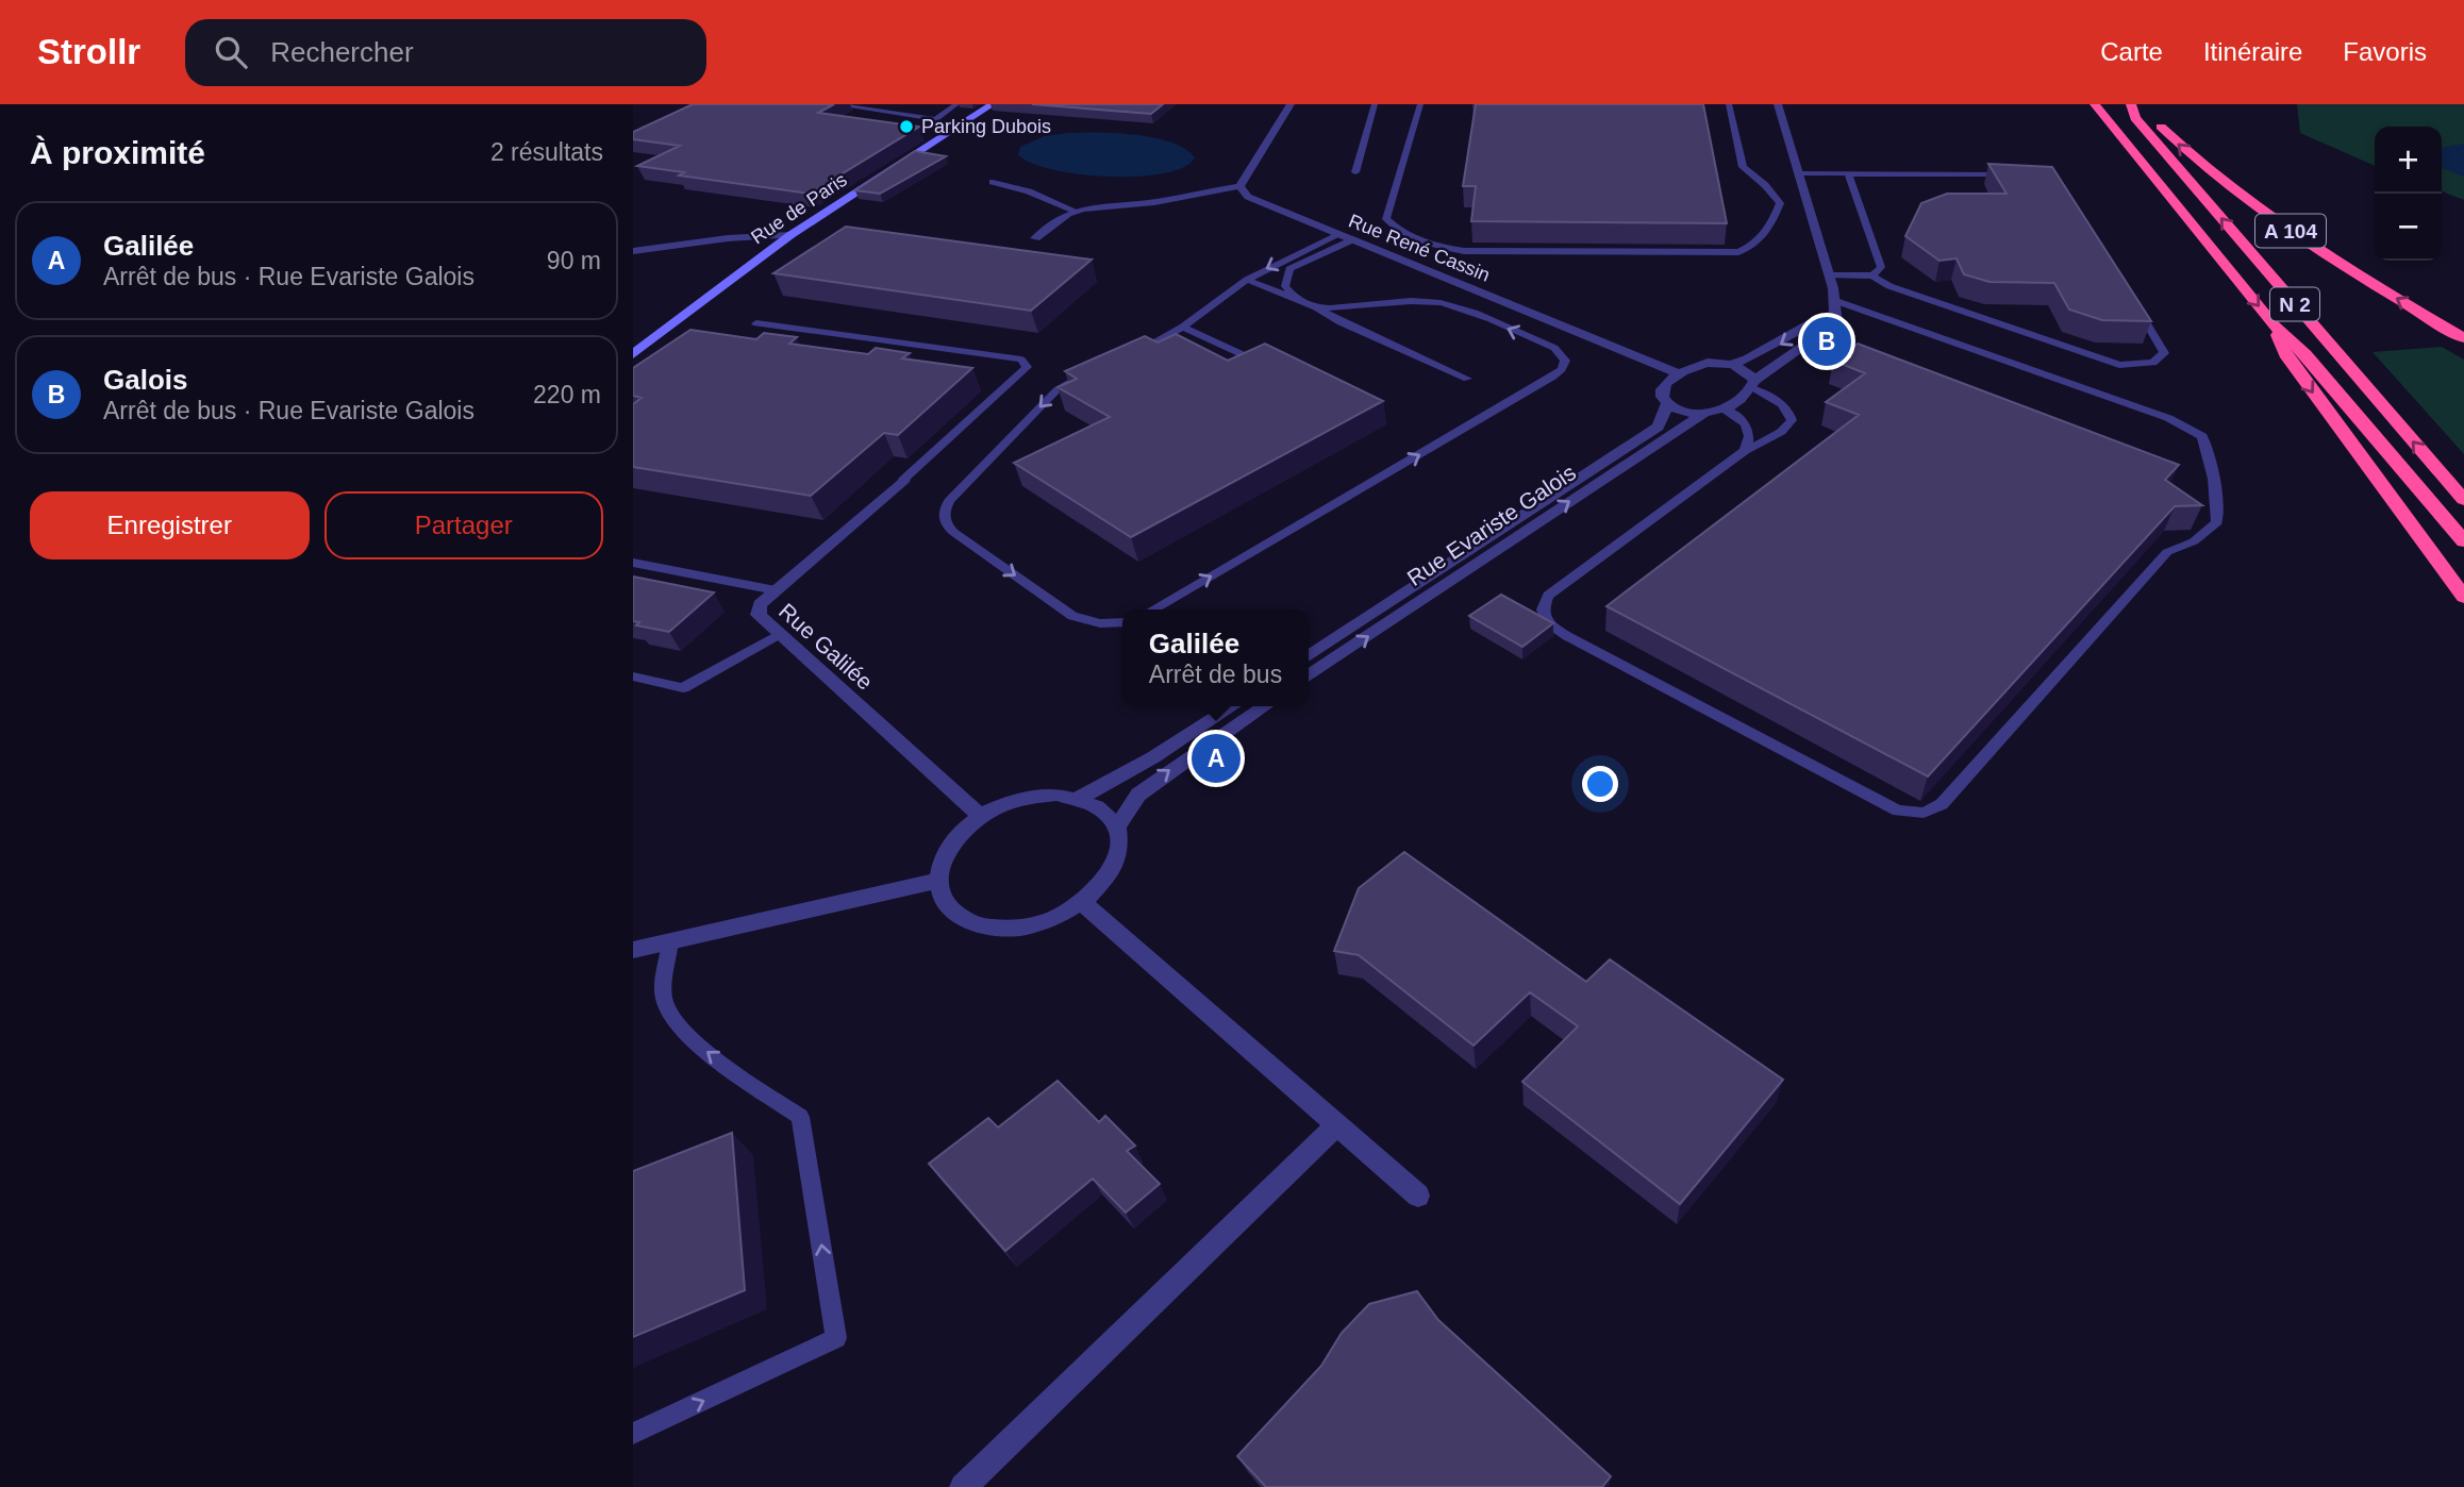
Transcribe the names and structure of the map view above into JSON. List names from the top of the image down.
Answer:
{
  "streets": {
    "highway": ["A 104", "N 2"],
    "street": [
      "Rue de Paris",
      "Rue René Cassin",
      "Rue Evariste Galois",
      "Rue Galilée"
    ]
  },
  "crossings": [
    ["A 104", "N 2"],
    ["Rue René Cassin", "Rue Evariste Galois"]
  ],
  "places": ["Parking Dubois"],
  "page": {
    "header": "Strollr",
    "search": "Rechercher",
    "nav": ["Carte", "Itinéraire", "Favoris"],
    "heading": ["À proximité", "2 résultats"],
    "map_buttons": ["+", "−"],
    "list": [
      {
        "mark": "A",
        "name": "Galilée",
        "note": "Arrêt de bus · Rue Evariste Galois",
        "value": "90 m"
      },
      {
        "mark": "B",
        "name": "Galois",
        "note": "Arrêt de bus · Rue Evariste Galois",
        "value": "220 m"
      }
    ],
    "pins": ["B", "A"],
    "buttons": ["Enregistrer", "Partager"],
    "popup": ["Galilée", "Arrêt de bus"]
  }
}
